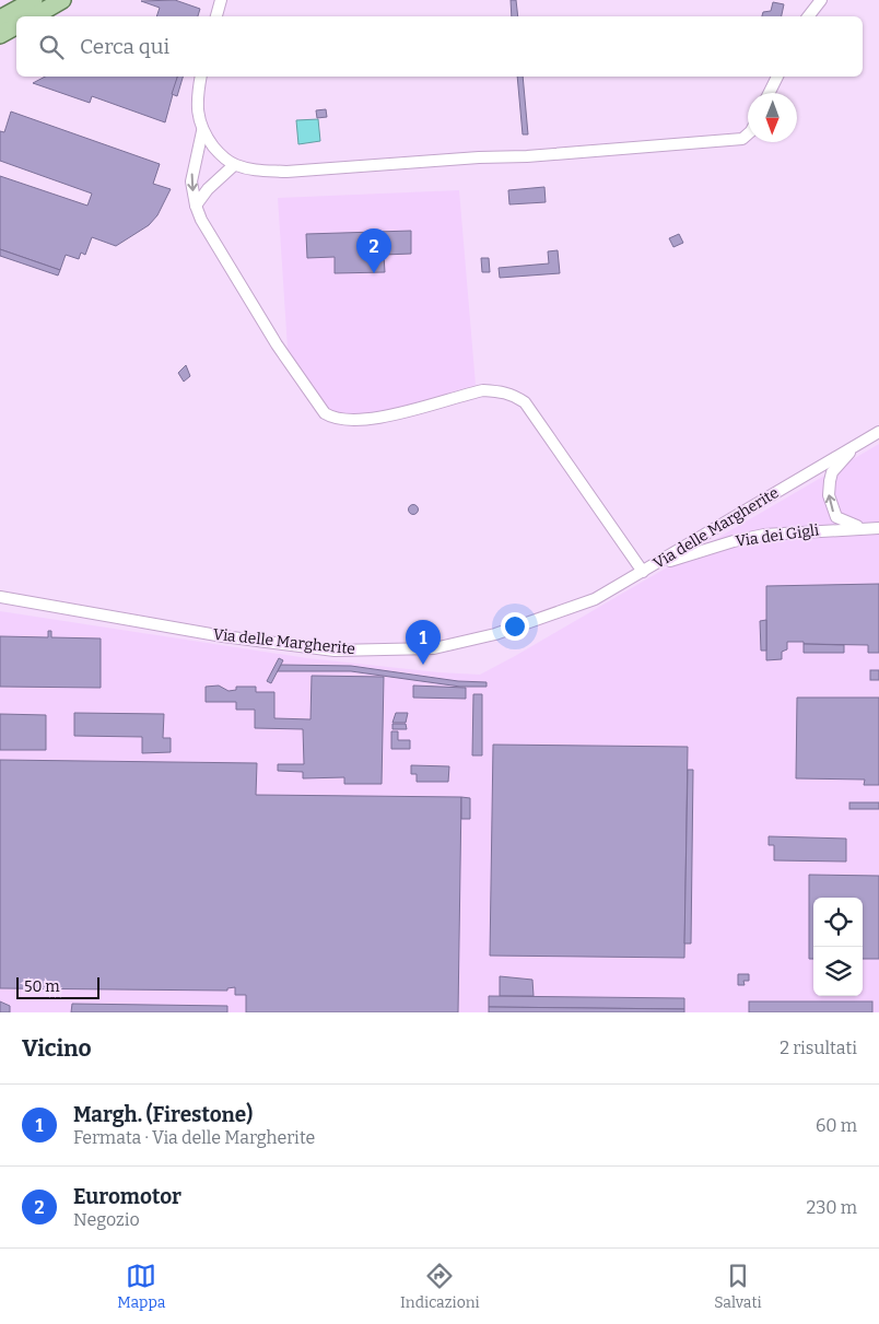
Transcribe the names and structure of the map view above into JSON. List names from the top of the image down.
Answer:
{
  "streets": {
    "street": ["Via delle Margherite", "Via dei Gigli"]
  },
  "crossings": [
    ["Via delle Margherite", "Via dei Gigli"]
  ],
  "scale_bar": "50 m",
  "north": "bottom",
  "page": {
    "search": "Cerca qui",
    "pins": ["2", "1"],
    "scale": "50 m",
    "heading": ["Vicino", "2 risultati"],
    "list": [
      {
        "mark": "1",
        "name": "Margh. (Firestone)",
        "note": "Fermata · Via delle Margherite",
        "value": "60 m"
      },
      {
        "mark": "2",
        "name": "Euromotor",
        "note": "Negozio",
        "value": "230 m"
      }
    ],
    "nav": ["Mappa", "Indicazioni", "Salvati"]
  }
}
